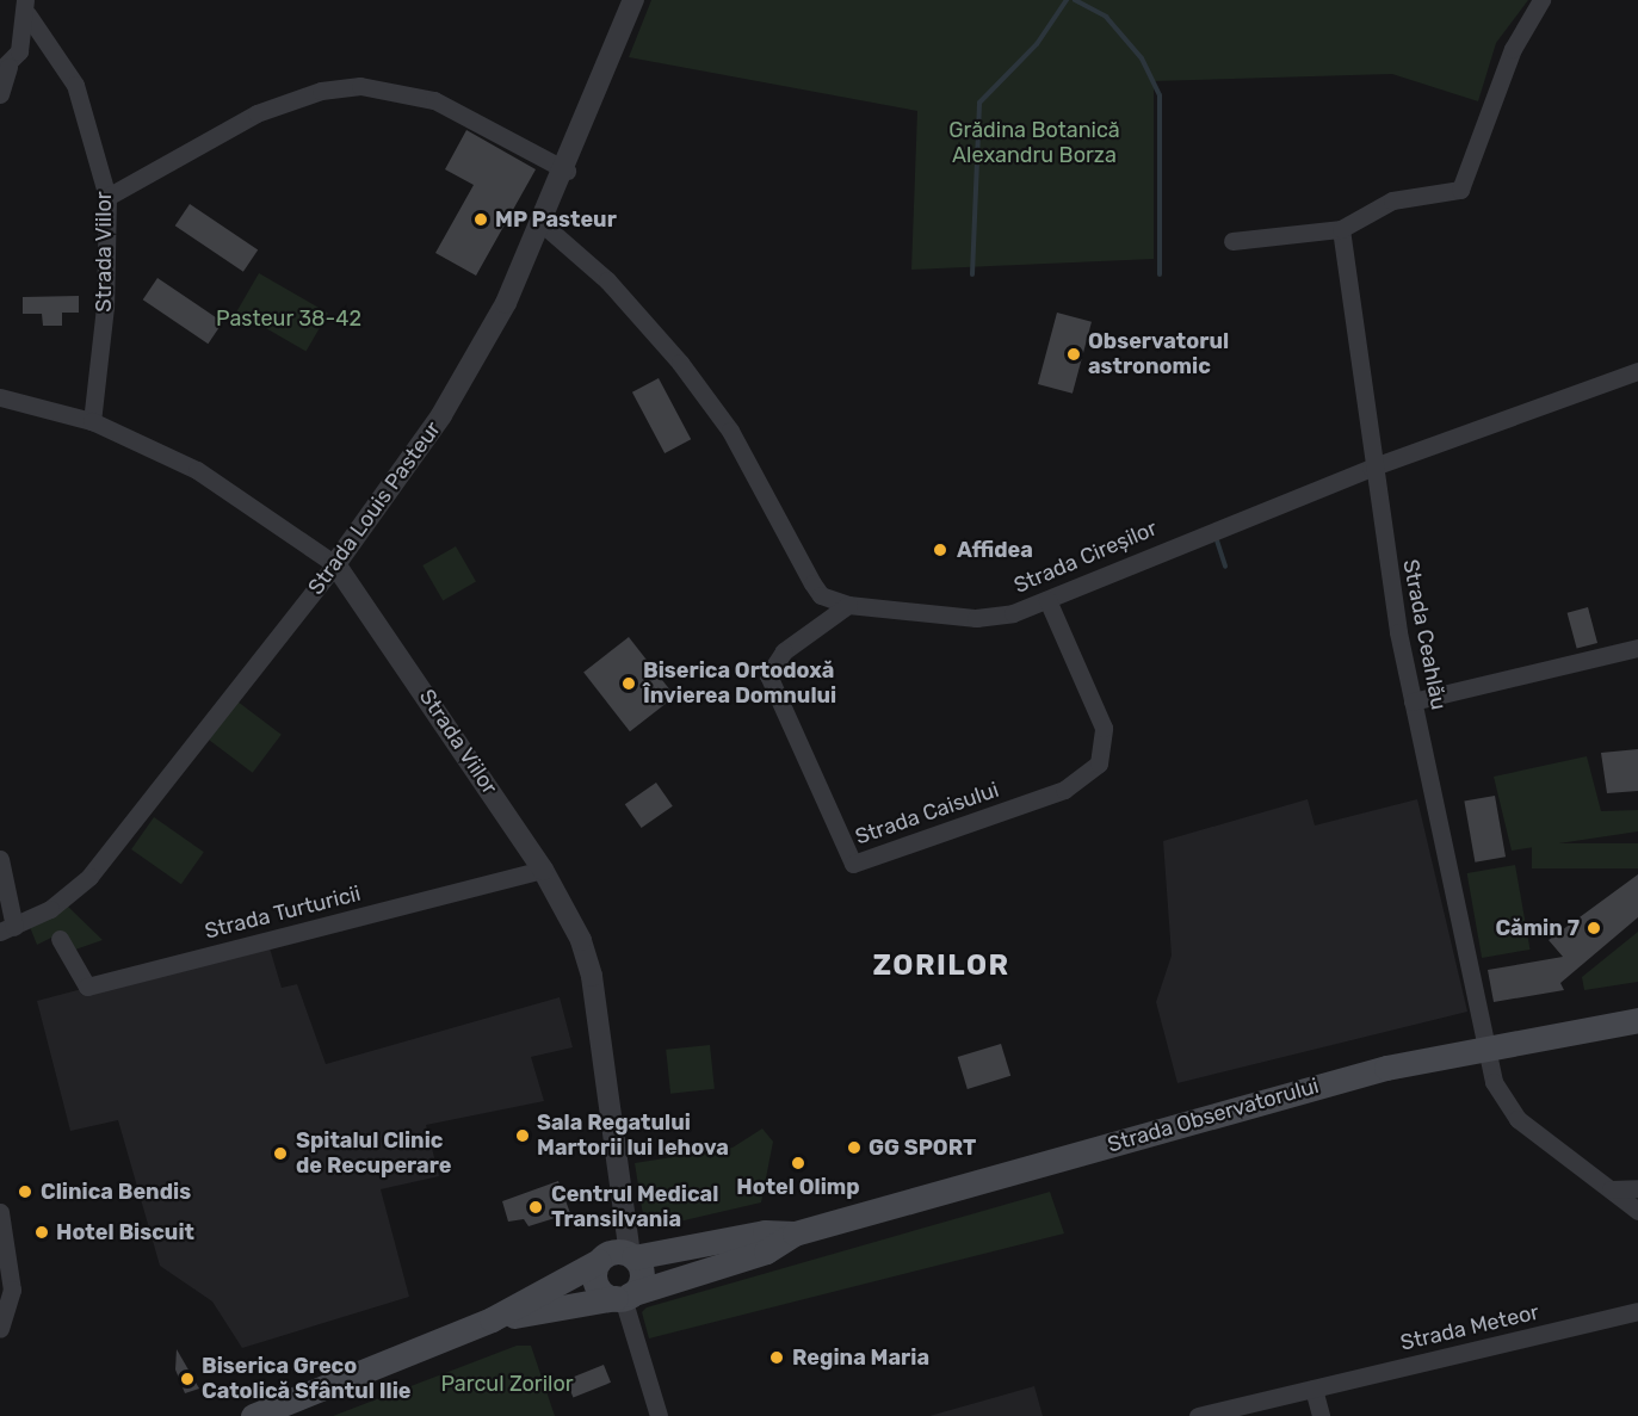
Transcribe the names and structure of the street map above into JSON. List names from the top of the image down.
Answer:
{
  "streets": {
    "main road": ["Strada Observatorului"],
    "street": [
      "Strada Viilor",
      "Strada Louis Pasteur",
      "Strada Cireșilor",
      "Strada Ceahlău",
      "Strada Caisului",
      "Strada Turturicii",
      "Strada Meteor"
    ]
  },
  "crossings": [
    ["Strada Viilor", "Strada Louis Pasteur"],
    ["Strada Viilor", "Strada Turturicii"],
    ["Strada Viilor", "Strada Observatorului"],
    ["Strada Louis Pasteur", "Strada Cireșilor"],
    ["Strada Cireșilor", "Strada Ceahlău"],
    ["Strada Cireșilor", "Strada Caisului"],
    ["Strada Ceahlău", "Strada Observatorului"]
  ],
  "districts": ["ZORILOR"],
  "parks": ["Grădina Botanică Alexandru Borza", "Pasteur 38-42", "Parcul Zorilor"],
  "places": [
    "MP Pasteur",
    "Observatorul astronomic",
    "Affidea",
    "Biserica Ortodoxă Învierea Domnului",
    "Cămin 7",
    "Sala Regatului Martorii lui Iehova",
    "GG SPORT",
    "Spitalul Clinic de Recuperare",
    "Hotel Olimp",
    "Clinica Bendis",
    "Centrul Medical Transilvania",
    "Hotel Biscuit",
    "Regina Maria",
    "Biserica Greco Catolică Sfântul Ilie"
  ]
}
